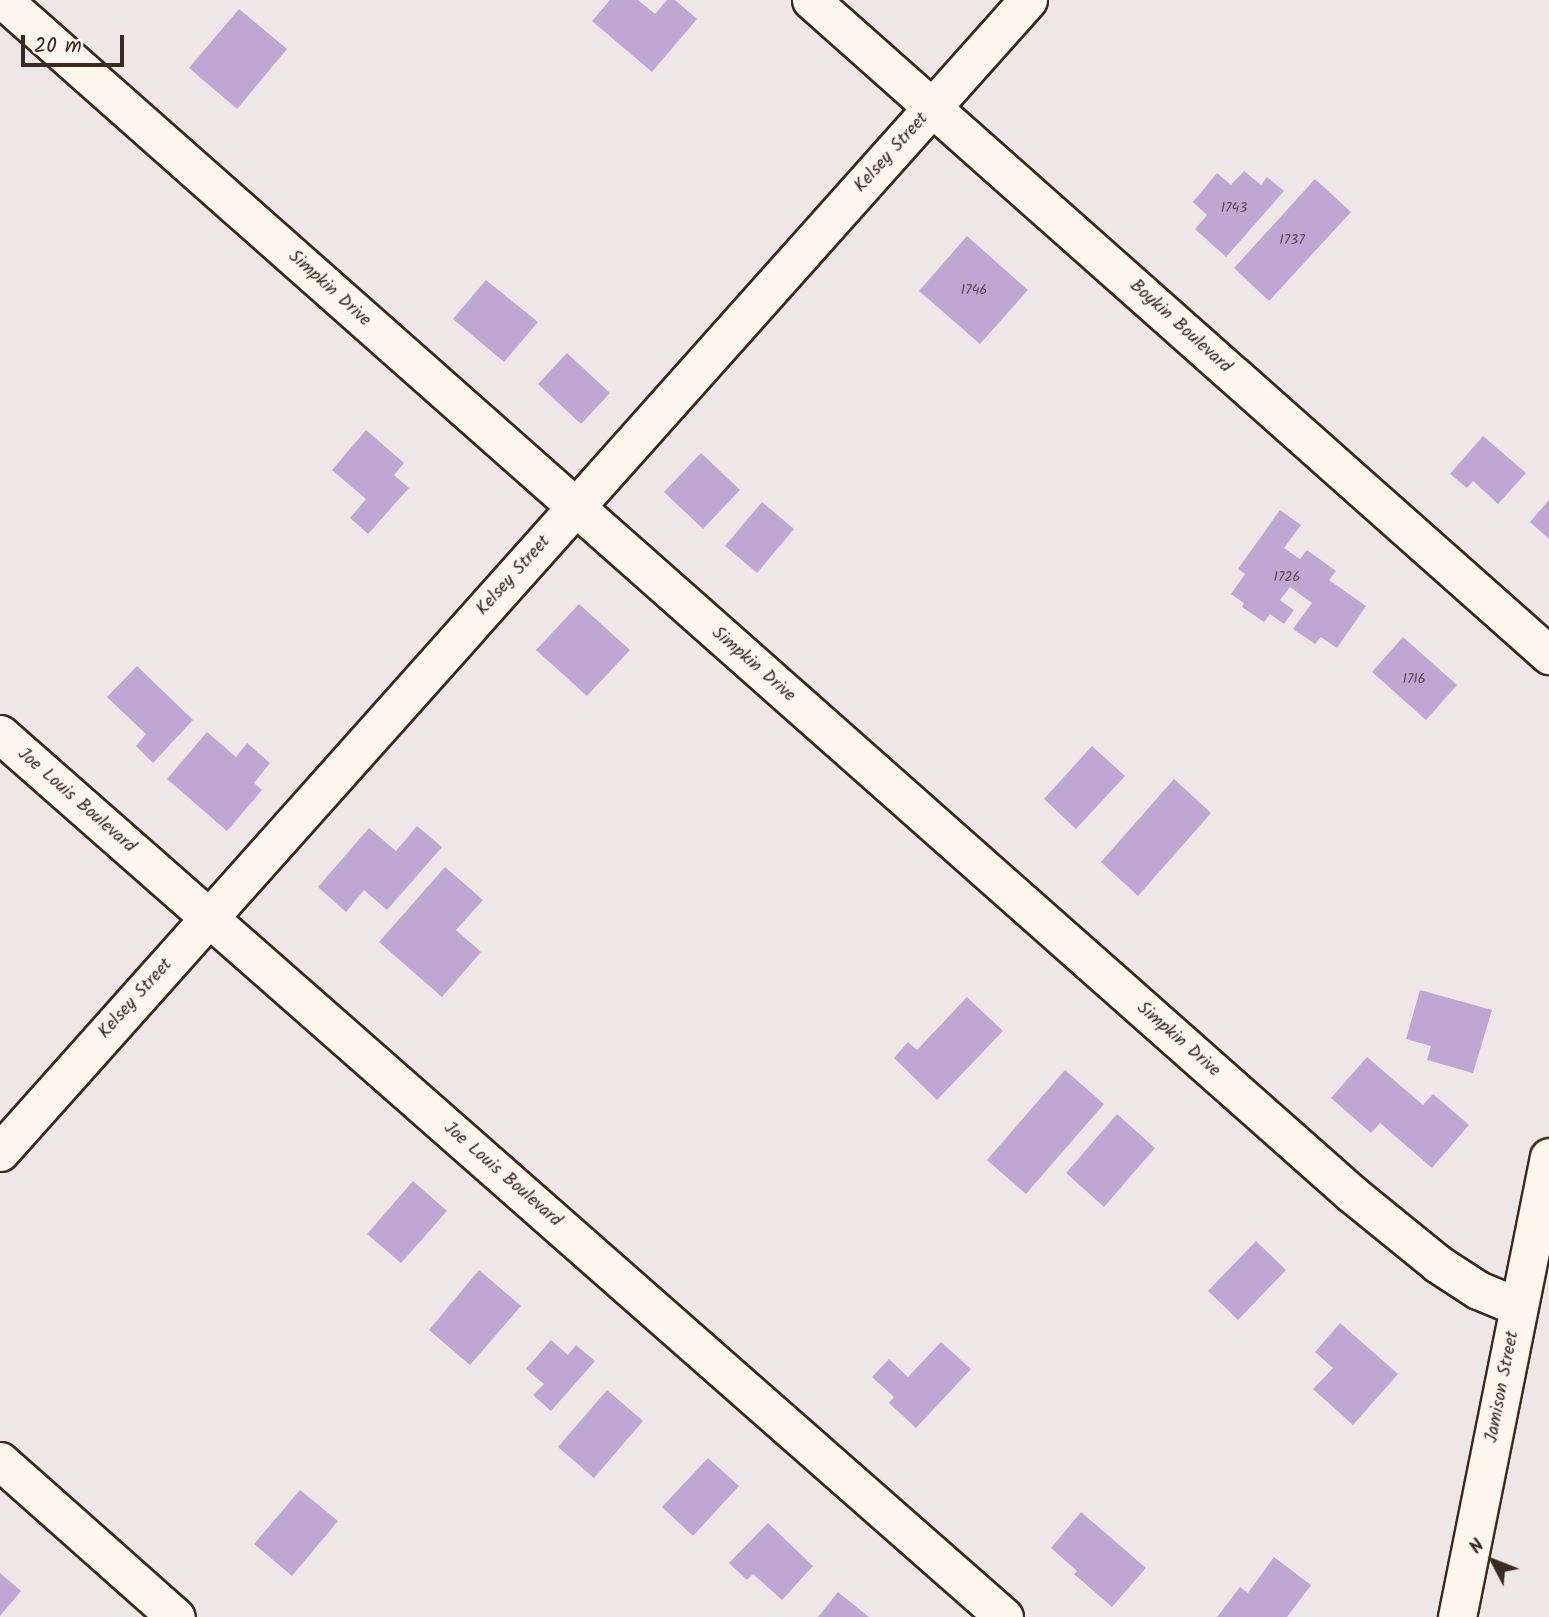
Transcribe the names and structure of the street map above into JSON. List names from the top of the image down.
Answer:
{
  "streets": {
    "street": [
      "Kelsey Street",
      "Simpkin Drive",
      "Boykin Boulevard",
      "Joe Louis Boulevard",
      "Jamison Street"
    ]
  },
  "crossings": [
    ["Kelsey Street", "Simpkin Drive"],
    ["Kelsey Street", "Boykin Boulevard"],
    ["Kelsey Street", "Joe Louis Boulevard"],
    ["Simpkin Drive", "Jamison Street"]
  ],
  "house_numbers": [
    "1743",
    "1737",
    "1746",
    "1726",
    "1716"
  ],
  "scale_bar": "20 m",
  "north": "top left"
}
